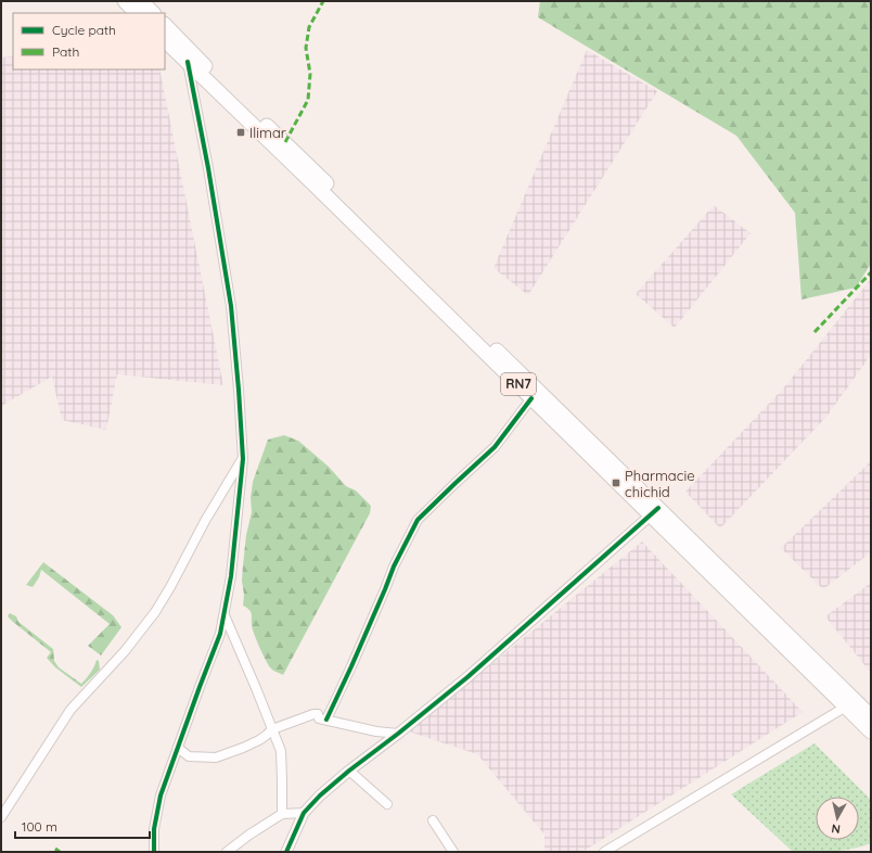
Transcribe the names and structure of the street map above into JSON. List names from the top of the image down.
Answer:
{
  "streets": {
    "highway": ["RN7"]
  },
  "places": {
    "transit": ["Ilimar", "Pharmacie chichid"]
  },
  "legend": ["Cycle path", "Path"],
  "scale_bar": "100 m",
  "north": "bottom"
}
